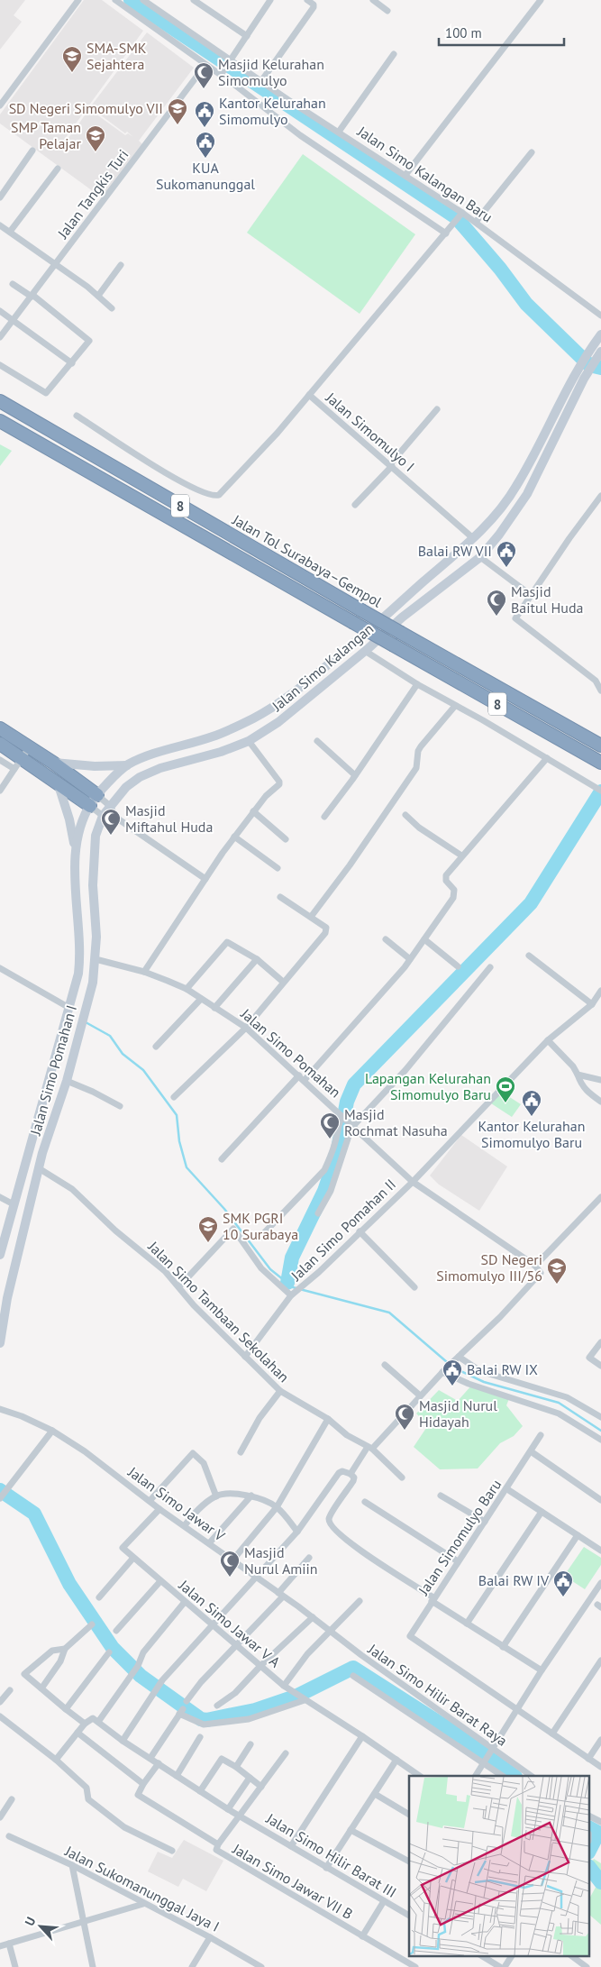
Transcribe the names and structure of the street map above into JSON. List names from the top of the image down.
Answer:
{
  "streets": {
    "highway": ["8", "Jalan Tol Surabaya–Gempol"],
    "main road": ["Jalan Simo Kalangan", "Jalan Simo Pomahan I"],
    "street": [
      "Jalan Simo Kalangan Baru",
      "Jalan Tangkis Turi",
      "Jalan Simomulyo I",
      "Jalan Simo Pomahan",
      "Jalan Simo Pomahan II",
      "Jalan Simo Tambaan Sekolahan",
      "Jalan Simo Jawar V",
      "Jalan Simomulyo Baru",
      "Jalan Simo Jawar V A",
      "Jalan Simo Hilir Barat Raya",
      "Jalan Simo Hilir Barat III",
      "Jalan Simo Jawar VII B",
      "Jalan Sukomanunggal Jaya I"
    ]
  },
  "crossings": [
    ["Jalan Simo Kalangan Baru", "Jalan Simomulyo I"],
    ["Jalan Simomulyo I", "Jalan Simo Kalangan"],
    ["Jalan Simo Kalangan", "Jalan Simo Pomahan I"],
    ["Jalan Simo Pomahan", "Jalan Simo Pomahan I"],
    ["Jalan Simo Pomahan", "Jalan Simo Pomahan II"],
    ["Jalan Simo Pomahan I", "Jalan Simo Tambaan Sekolahan"],
    ["Jalan Simo Pomahan II", "Jalan Simo Tambaan Sekolahan"],
    ["Jalan Simo Jawar V", "Jalan Simo Jawar V A"],
    ["Jalan Simo Jawar V", "Jalan Simo Hilir Barat Raya"],
    ["Jalan Simo Jawar V A", "Jalan Simo Hilir Barat Raya"],
    ["Jalan Simo Hilir Barat III", "Jalan Simo Jawar VII B"]
  ],
  "places": {
    "school or university": [
      "SMA-SMK Sejahtera",
      "SD Negeri Simomulyo VII",
      "SMP Taman Pelajar",
      "SMK PGRI 10 Surabaya",
      "SD Negeri Simomulyo III/56"
    ],
    "mosque": [
      "Masjid Kelurahan Simomulyo",
      "Masjid Baitul Huda",
      "Masjid Miftahul Huda",
      "Masjid Rochmat Nasuha",
      "Masjid Nurul Hidayah",
      "Masjid Nurul Amiin"
    ],
    "public building": [
      "Kantor Kelurahan Simomulyo",
      "KUA Sukomanunggal",
      "Balai RW VII",
      "Kantor Kelurahan Simomulyo Baru",
      "Balai RW IX",
      "Balai RW IV"
    ],
    "sports": ["Lapangan Kelurahan Simomulyo Baru"]
  },
  "scale_bar": "100 m",
  "north": "top left"
}
